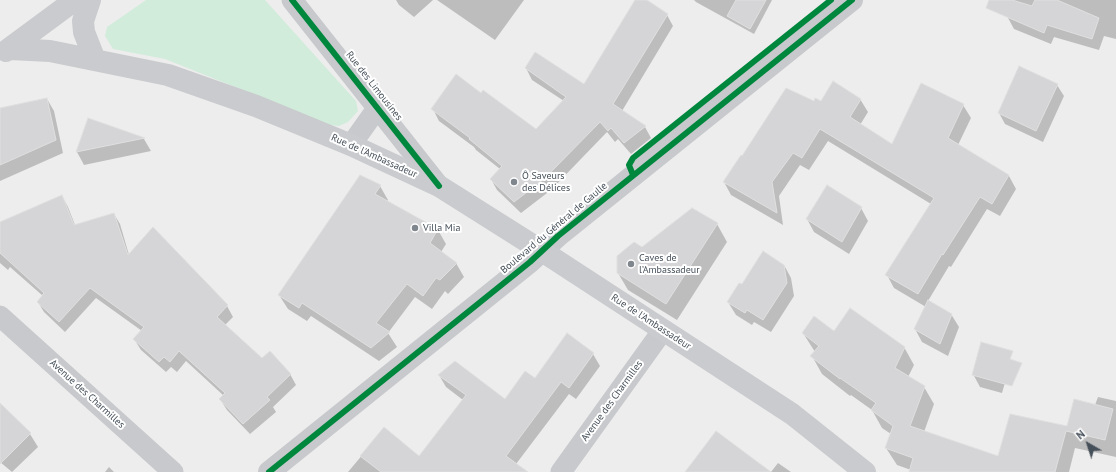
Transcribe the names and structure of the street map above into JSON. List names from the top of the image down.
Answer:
{
  "streets": {
    "main road": ["Rue de l'Ambassadeur"],
    "street": ["Rue des Limousines", "Boulevard du Général de Gaulle", "Avenue des Charmilles"]
  },
  "crossings": [
    ["Rue des Limousines", "Rue de l'Ambassadeur"],
    ["Rue de l'Ambassadeur", "Boulevard du Général de Gaulle"],
    ["Rue de l'Ambassadeur", "Avenue des Charmilles"]
  ],
  "places": ["Ô Saveurs des Délices", "Villa Mia", "Caves de l’Ambassadeur"],
  "north": "top left"
}
